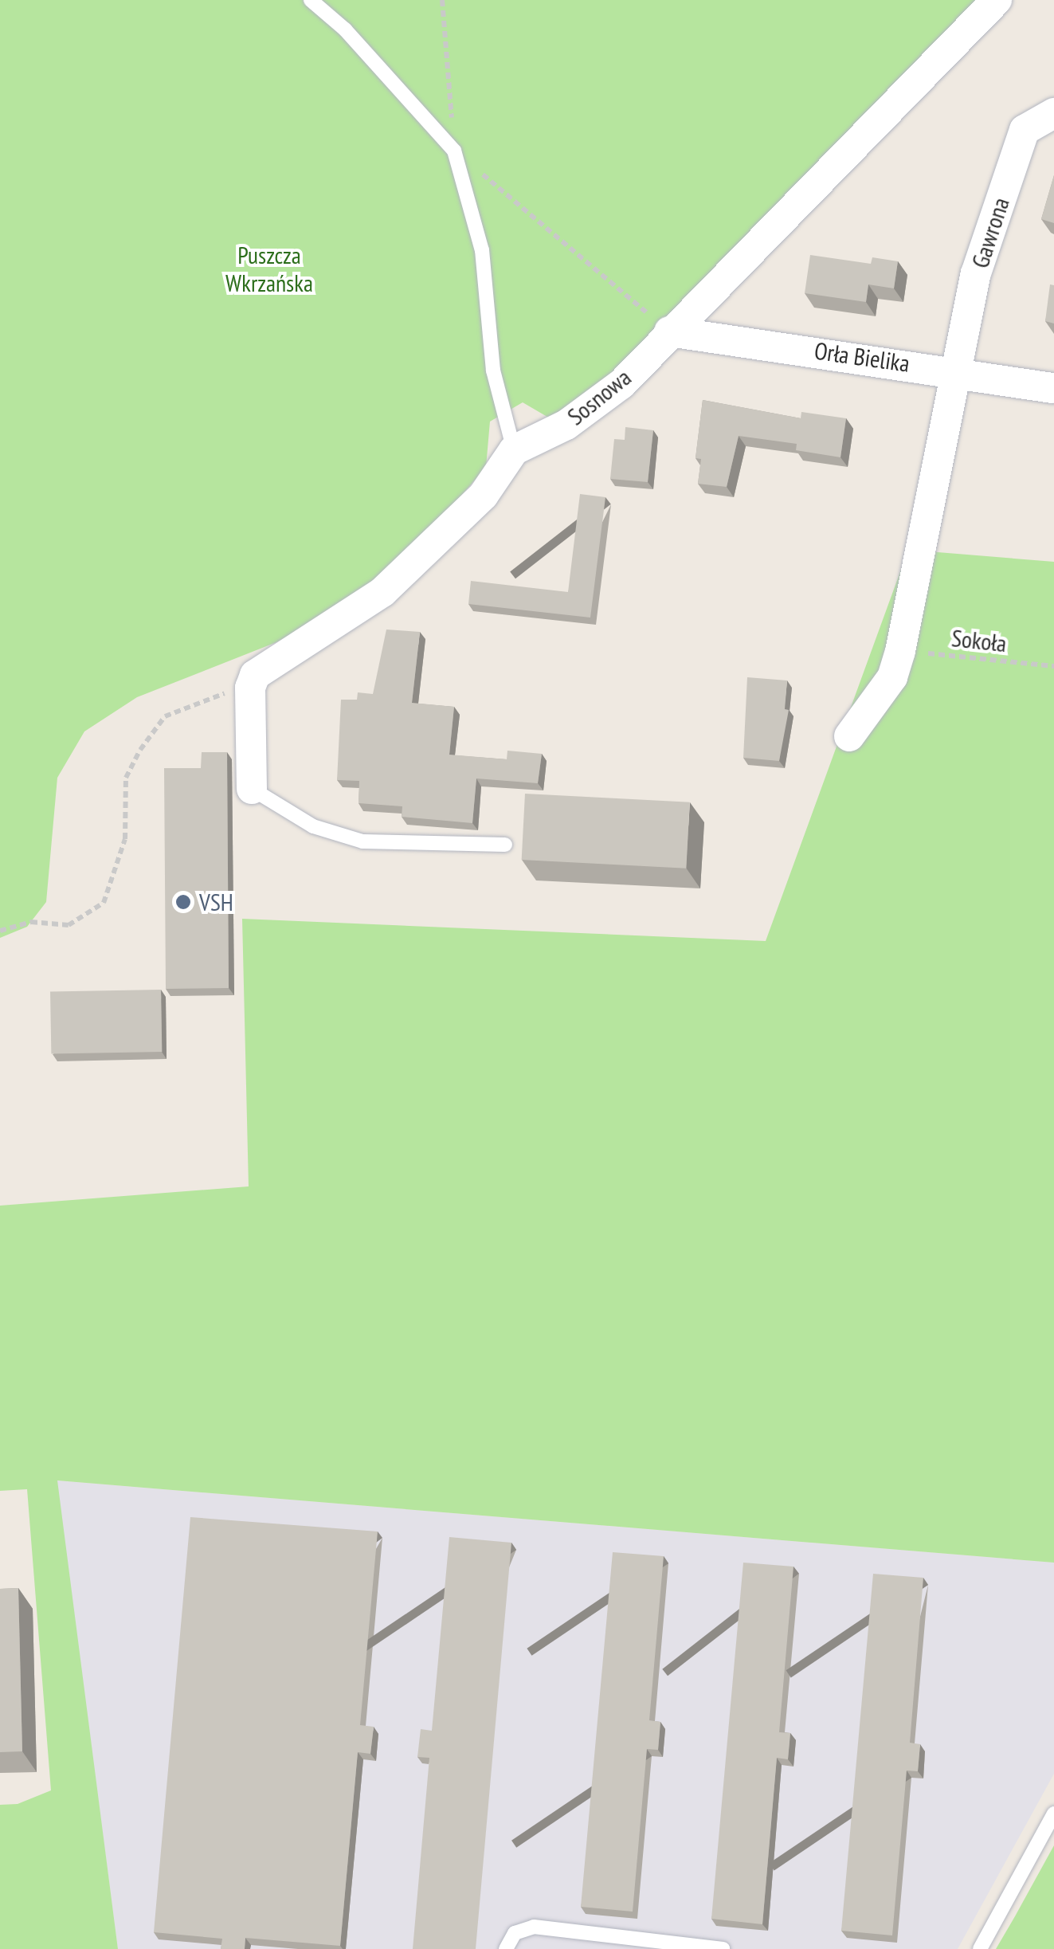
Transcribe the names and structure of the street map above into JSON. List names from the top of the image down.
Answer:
{
  "streets": {
    "street": ["Gawrona", "Orła Bielika", "Sosnowa"],
    "path": ["Sokoła"]
  },
  "crossings": [
    ["Gawrona", "Orła Bielika"],
    ["Gawrona", "Sokoła"],
    ["Orła Bielika", "Sosnowa"]
  ],
  "parks": ["Puszcza Wkrzańska"],
  "places": ["VSH"]
}
